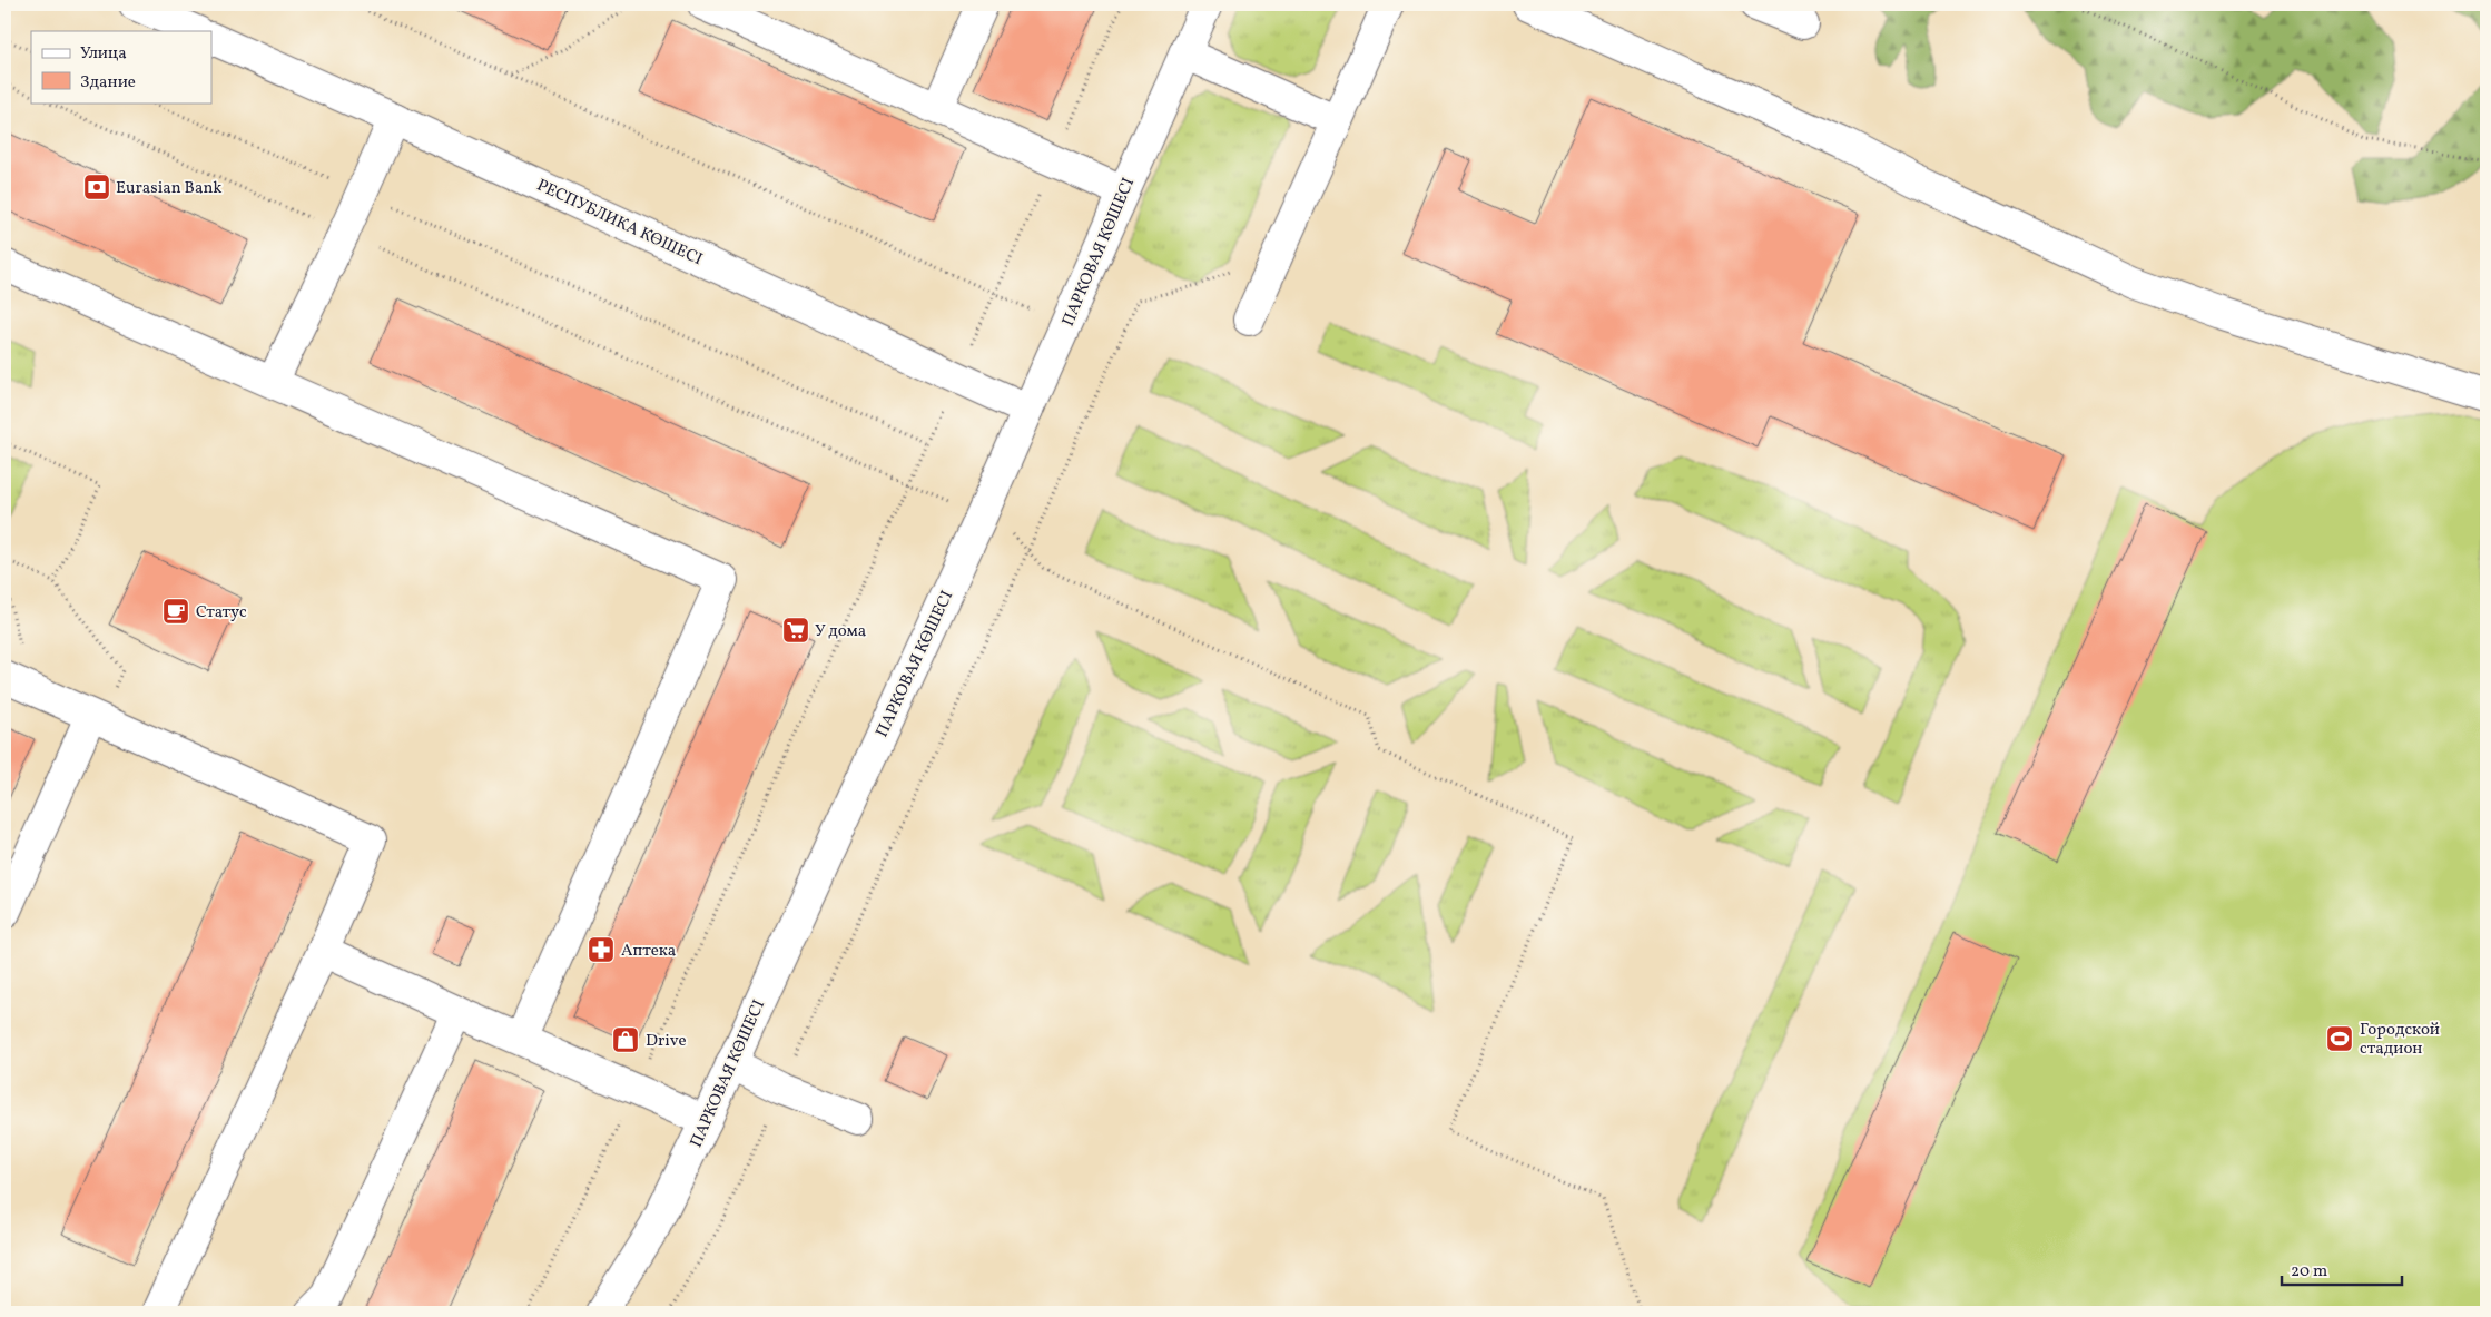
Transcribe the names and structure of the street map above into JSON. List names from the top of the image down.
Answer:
{
  "streets": {
    "street": ["РЕСПУБЛИКА КӨШЕСІ", "ПАРКОВАЯ КӨШЕСІ"]
  },
  "crossings": [
    ["РЕСПУБЛИКА КӨШЕСІ", "ПАРКОВАЯ КӨШЕСІ"]
  ],
  "places": {
    "bank": ["Eurasian Bank"],
    "cafe": ["Статус"],
    "supermarket": ["У дома"],
    "pharmacy": ["Аптека"],
    "sports": ["Городской стадион"],
    "shop": ["Drive"]
  },
  "legend": ["Улица", "Здание"],
  "scale_bar": "20 m"
}
